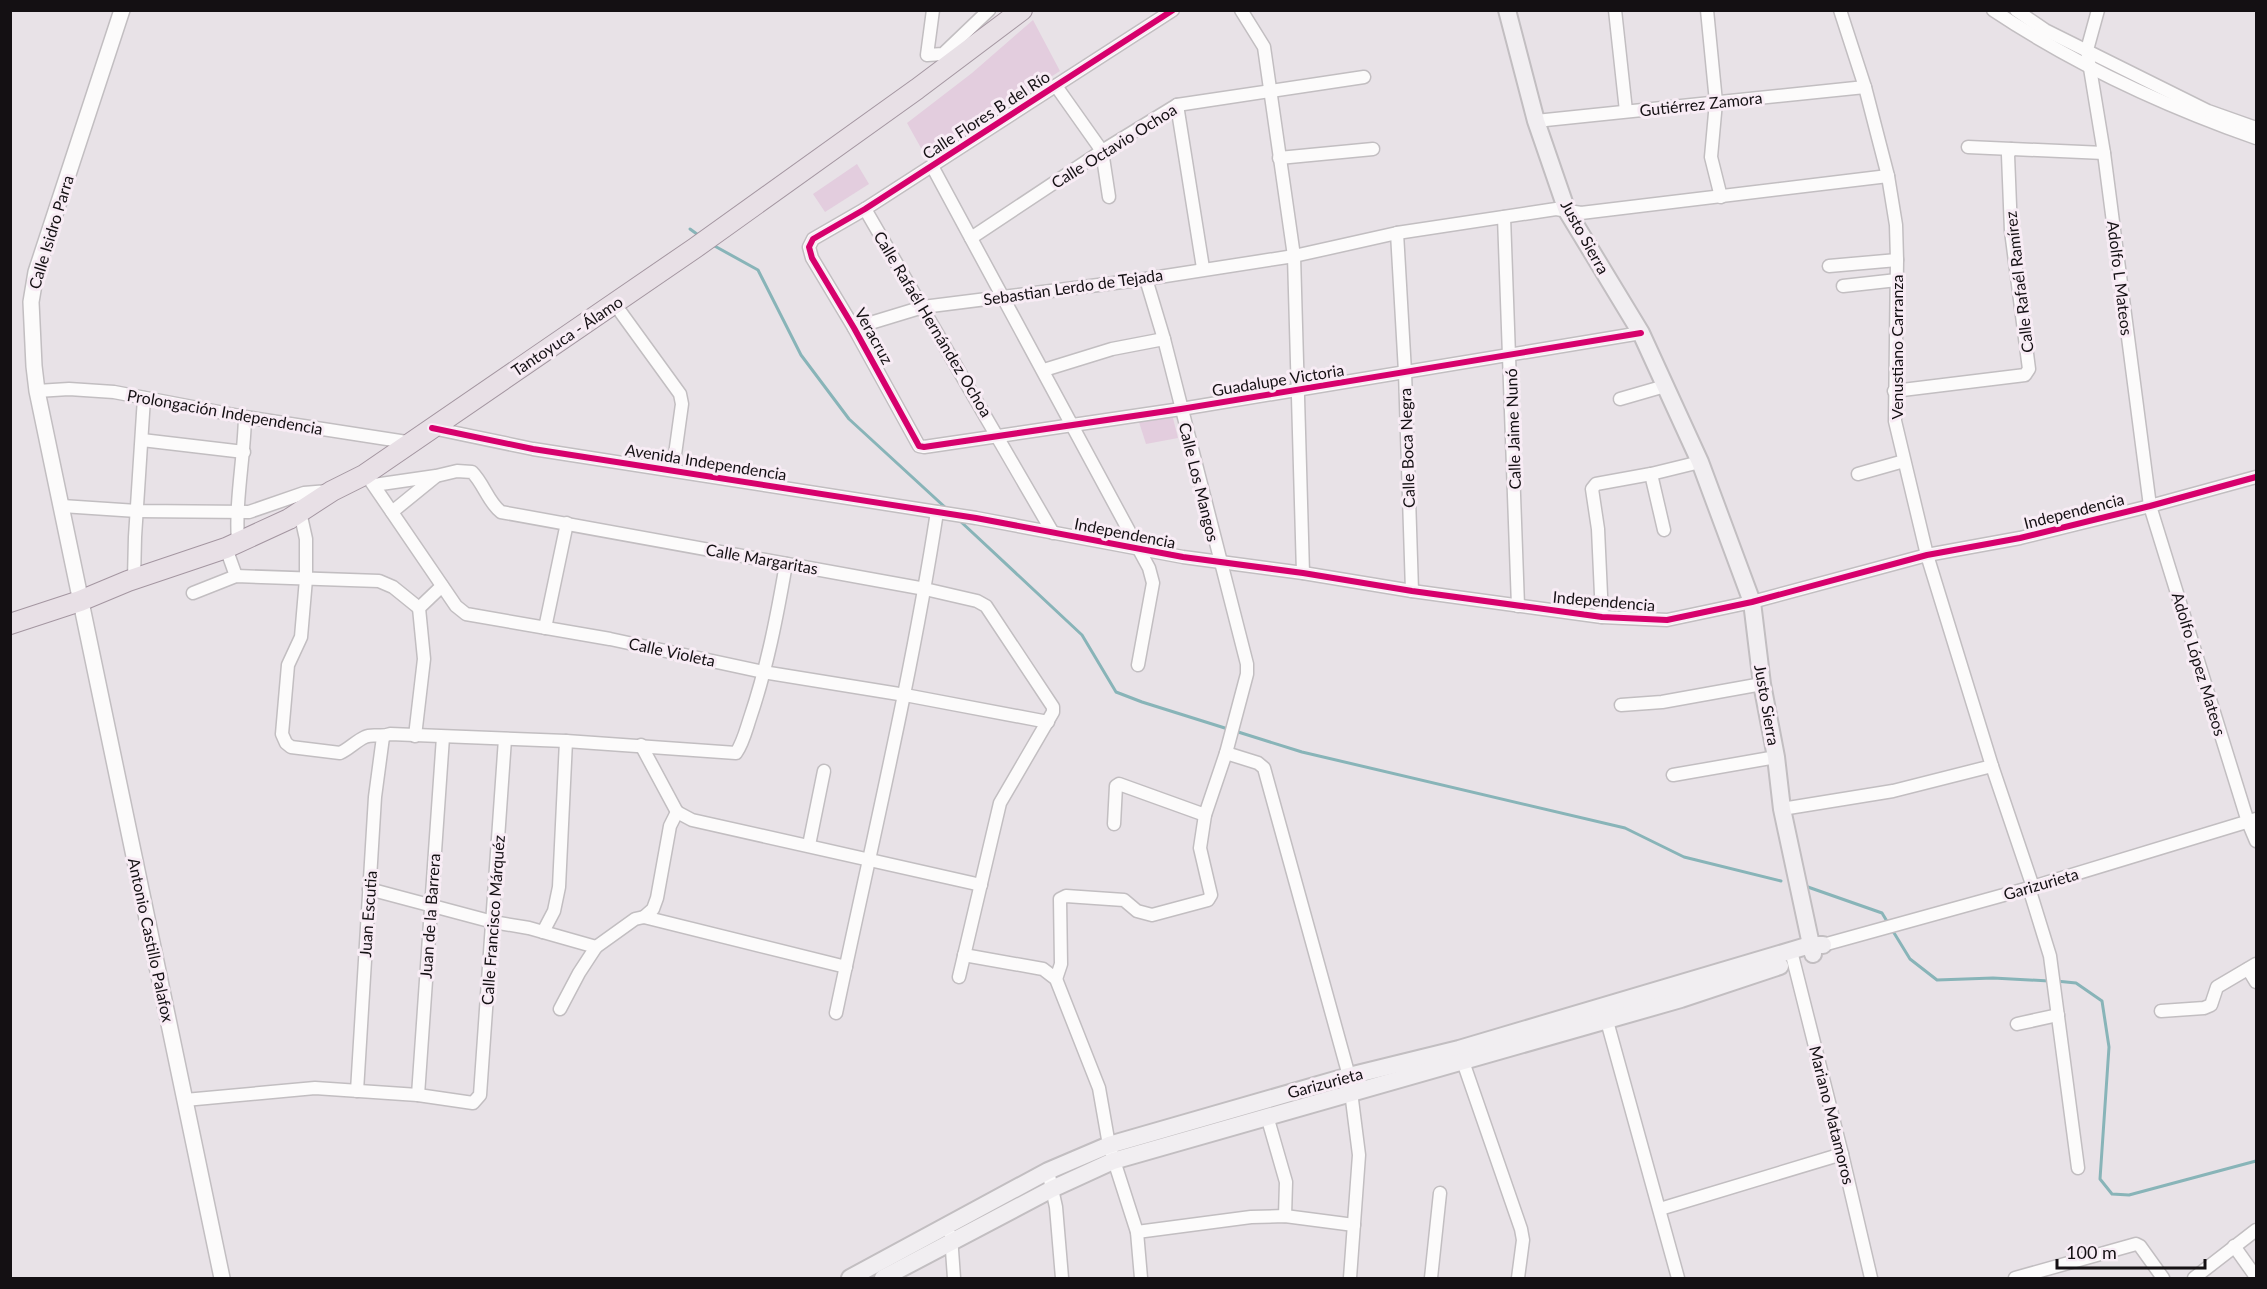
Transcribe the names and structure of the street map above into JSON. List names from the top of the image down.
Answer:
{
  "streets": {
    "main road": ["Justo Sierra", "Tantoyuca - Álamo", "Garizurieta"],
    "street": [
      "Gutiérrez Zamora",
      "Calle Flores B del Río",
      "Calle Octavio Ochoa",
      "Calle Isidro Parra",
      "Adolfo L Mateos",
      "Calle Rafaél Ramírez",
      "Sebastian Lerdo de Tejada",
      "Calle Rafaél Hernández Ochoa",
      "Veracruz",
      "Venustiano Carranza",
      "Guadalupe Victoria",
      "Prolongación Independencia",
      "Calle Jaime Nunó",
      "Calle Boca Negra",
      "Avenida Independencia",
      "Calle Los Mangos",
      "Independencia",
      "Calle Margaritas",
      "Calle Violeta",
      "Adolfo López Mateos",
      "Juan Escutia",
      "Juan de la Barrera",
      "Calle Francisco Márquéz",
      "Antonio Castillo Palafox",
      "Mariano Matamoros"
    ]
  },
  "crossings": [
    ["Gutiérrez Zamora", "Justo Sierra"],
    ["Gutiérrez Zamora", "Venustiano Carranza"],
    ["Calle Flores B del Río", "Calle Rafaél Hernández Ochoa"],
    ["Calle Flores B del Río", "Veracruz"],
    ["Calle Isidro Parra", "Tantoyuca - Álamo"],
    ["Calle Isidro Parra", "Prolongación Independencia"],
    ["Calle Isidro Parra", "Antonio Castillo Palafox"],
    ["Justo Sierra", "Sebastian Lerdo de Tejada"],
    ["Justo Sierra", "Guadalupe Victoria"],
    ["Justo Sierra", "Independencia"],
    ["Justo Sierra", "Garizurieta"],
    ["Adolfo L Mateos", "Independencia"],
    ["Adolfo L Mateos", "Adolfo López Mateos"],
    ["Calle Rafaél Ramírez", "Venustiano Carranza"],
    ["Sebastian Lerdo de Tejada", "Calle Rafaél Hernández Ochoa"],
    ["Sebastian Lerdo de Tejada", "Veracruz"],
    ["Sebastian Lerdo de Tejada", "Calle Jaime Nunó"],
    ["Sebastian Lerdo de Tejada", "Calle Boca Negra"],
    ["Sebastian Lerdo de Tejada", "Calle Los Mangos"],
    ["Calle Rafaél Hernández Ochoa", "Guadalupe Victoria"],
    ["Calle Rafaél Hernández Ochoa", "Independencia"],
    ["Tantoyuca - Álamo", "Prolongación Independencia"],
    ["Tantoyuca - Álamo", "Avenida Independencia"],
    ["Tantoyuca - Álamo", "Calle Margaritas"],
    ["Tantoyuca - Álamo", "Calle Violeta"],
    ["Tantoyuca - Álamo", "Antonio Castillo Palafox"],
    ["Veracruz", "Guadalupe Victoria"],
    ["Venustiano Carranza", "Independencia"],
    ["Venustiano Carranza", "Garizurieta"],
    ["Guadalupe Victoria", "Calle Jaime Nunó"],
    ["Guadalupe Victoria", "Calle Boca Negra"],
    ["Guadalupe Victoria", "Calle Los Mangos"],
    ["Calle Jaime Nunó", "Independencia"],
    ["Calle Boca Negra", "Independencia"],
    ["Avenida Independencia", "Independencia"],
    ["Calle Los Mangos", "Independencia"],
    ["Independencia", "Adolfo López Mateos"],
    ["Calle Margaritas", "Calle Violeta"],
    ["Adolfo López Mateos", "Garizurieta"],
    ["Garizurieta", "Mariano Matamoros"],
    ["Juan de la Barrera", "Calle Francisco Márquéz"]
  ],
  "scale_bar": "100 m"
}
